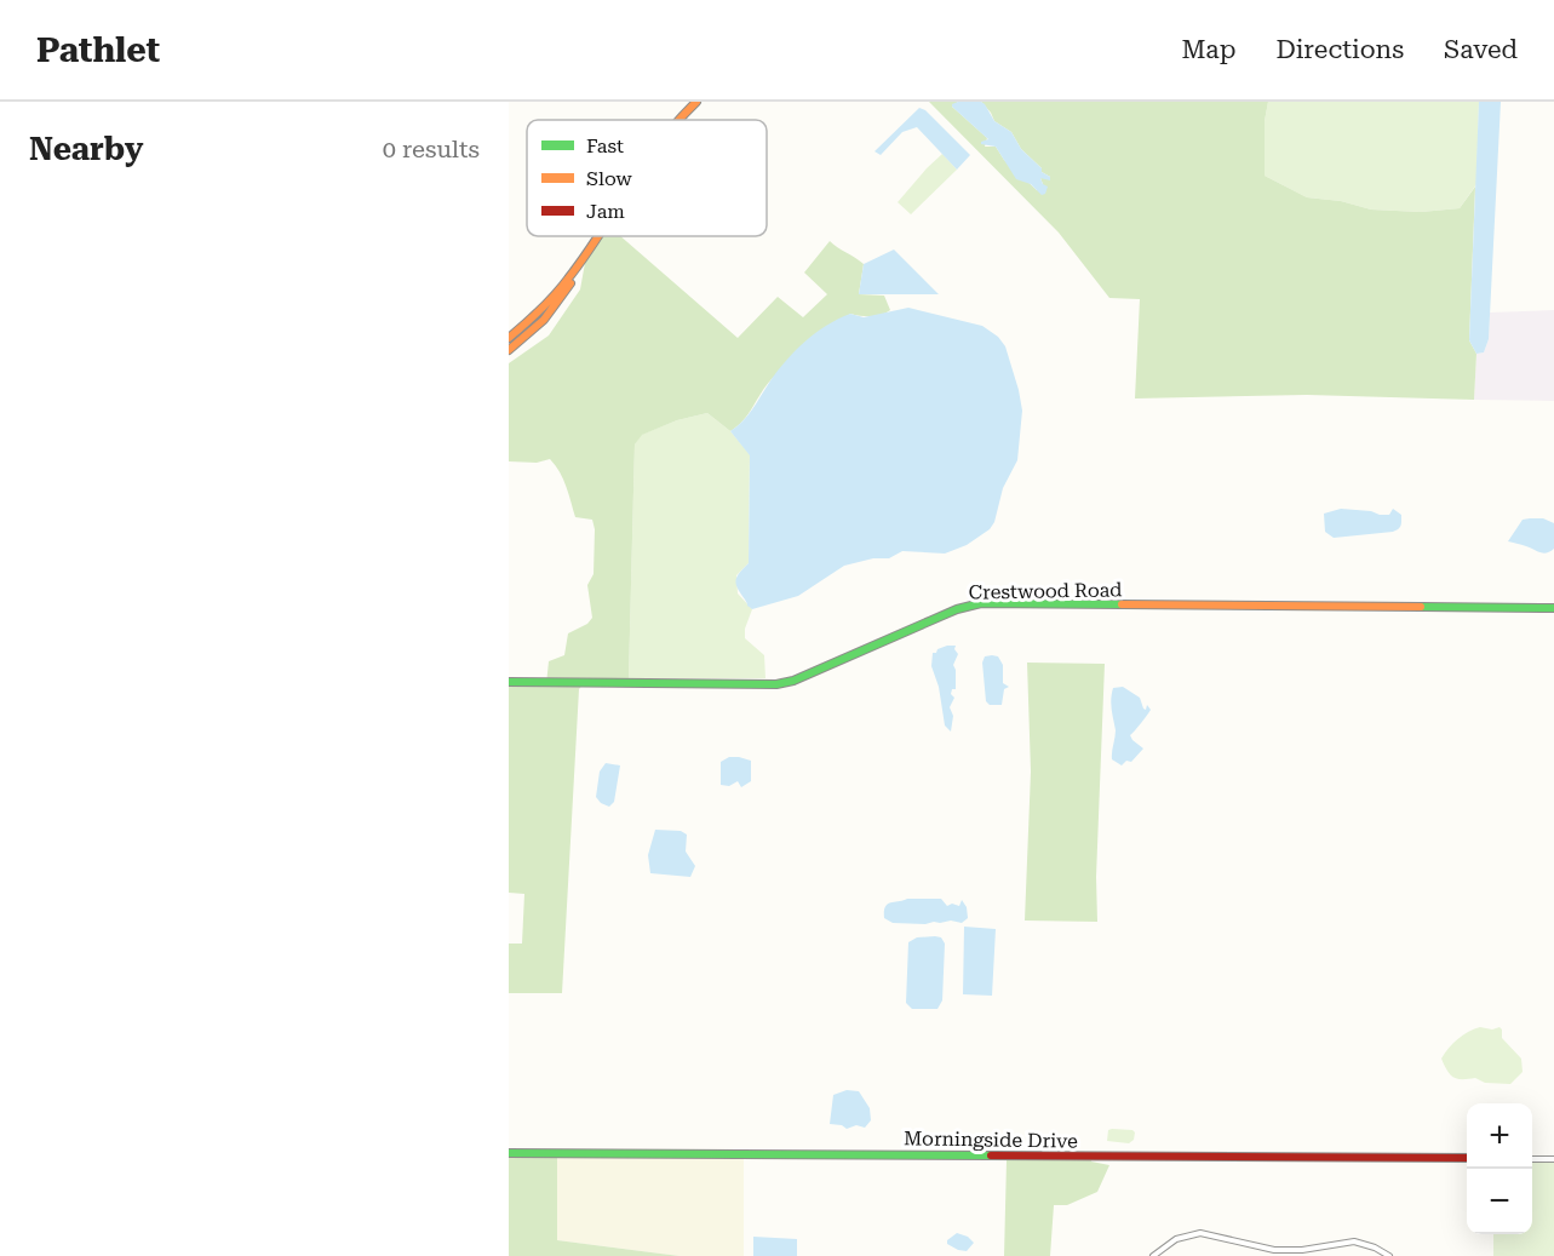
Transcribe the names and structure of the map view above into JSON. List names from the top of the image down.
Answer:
{
  "streets": {
    "street": ["Crestwood Road", "Morningside Drive"]
  },
  "legend": ["Fast", "Slow", "Jam"],
  "page": {
    "header": "Pathlet",
    "nav": ["Map", "Directions", "Saved"],
    "heading": ["Nearby", "0 results"],
    "map_buttons": ["+", "−"]
  }
}
